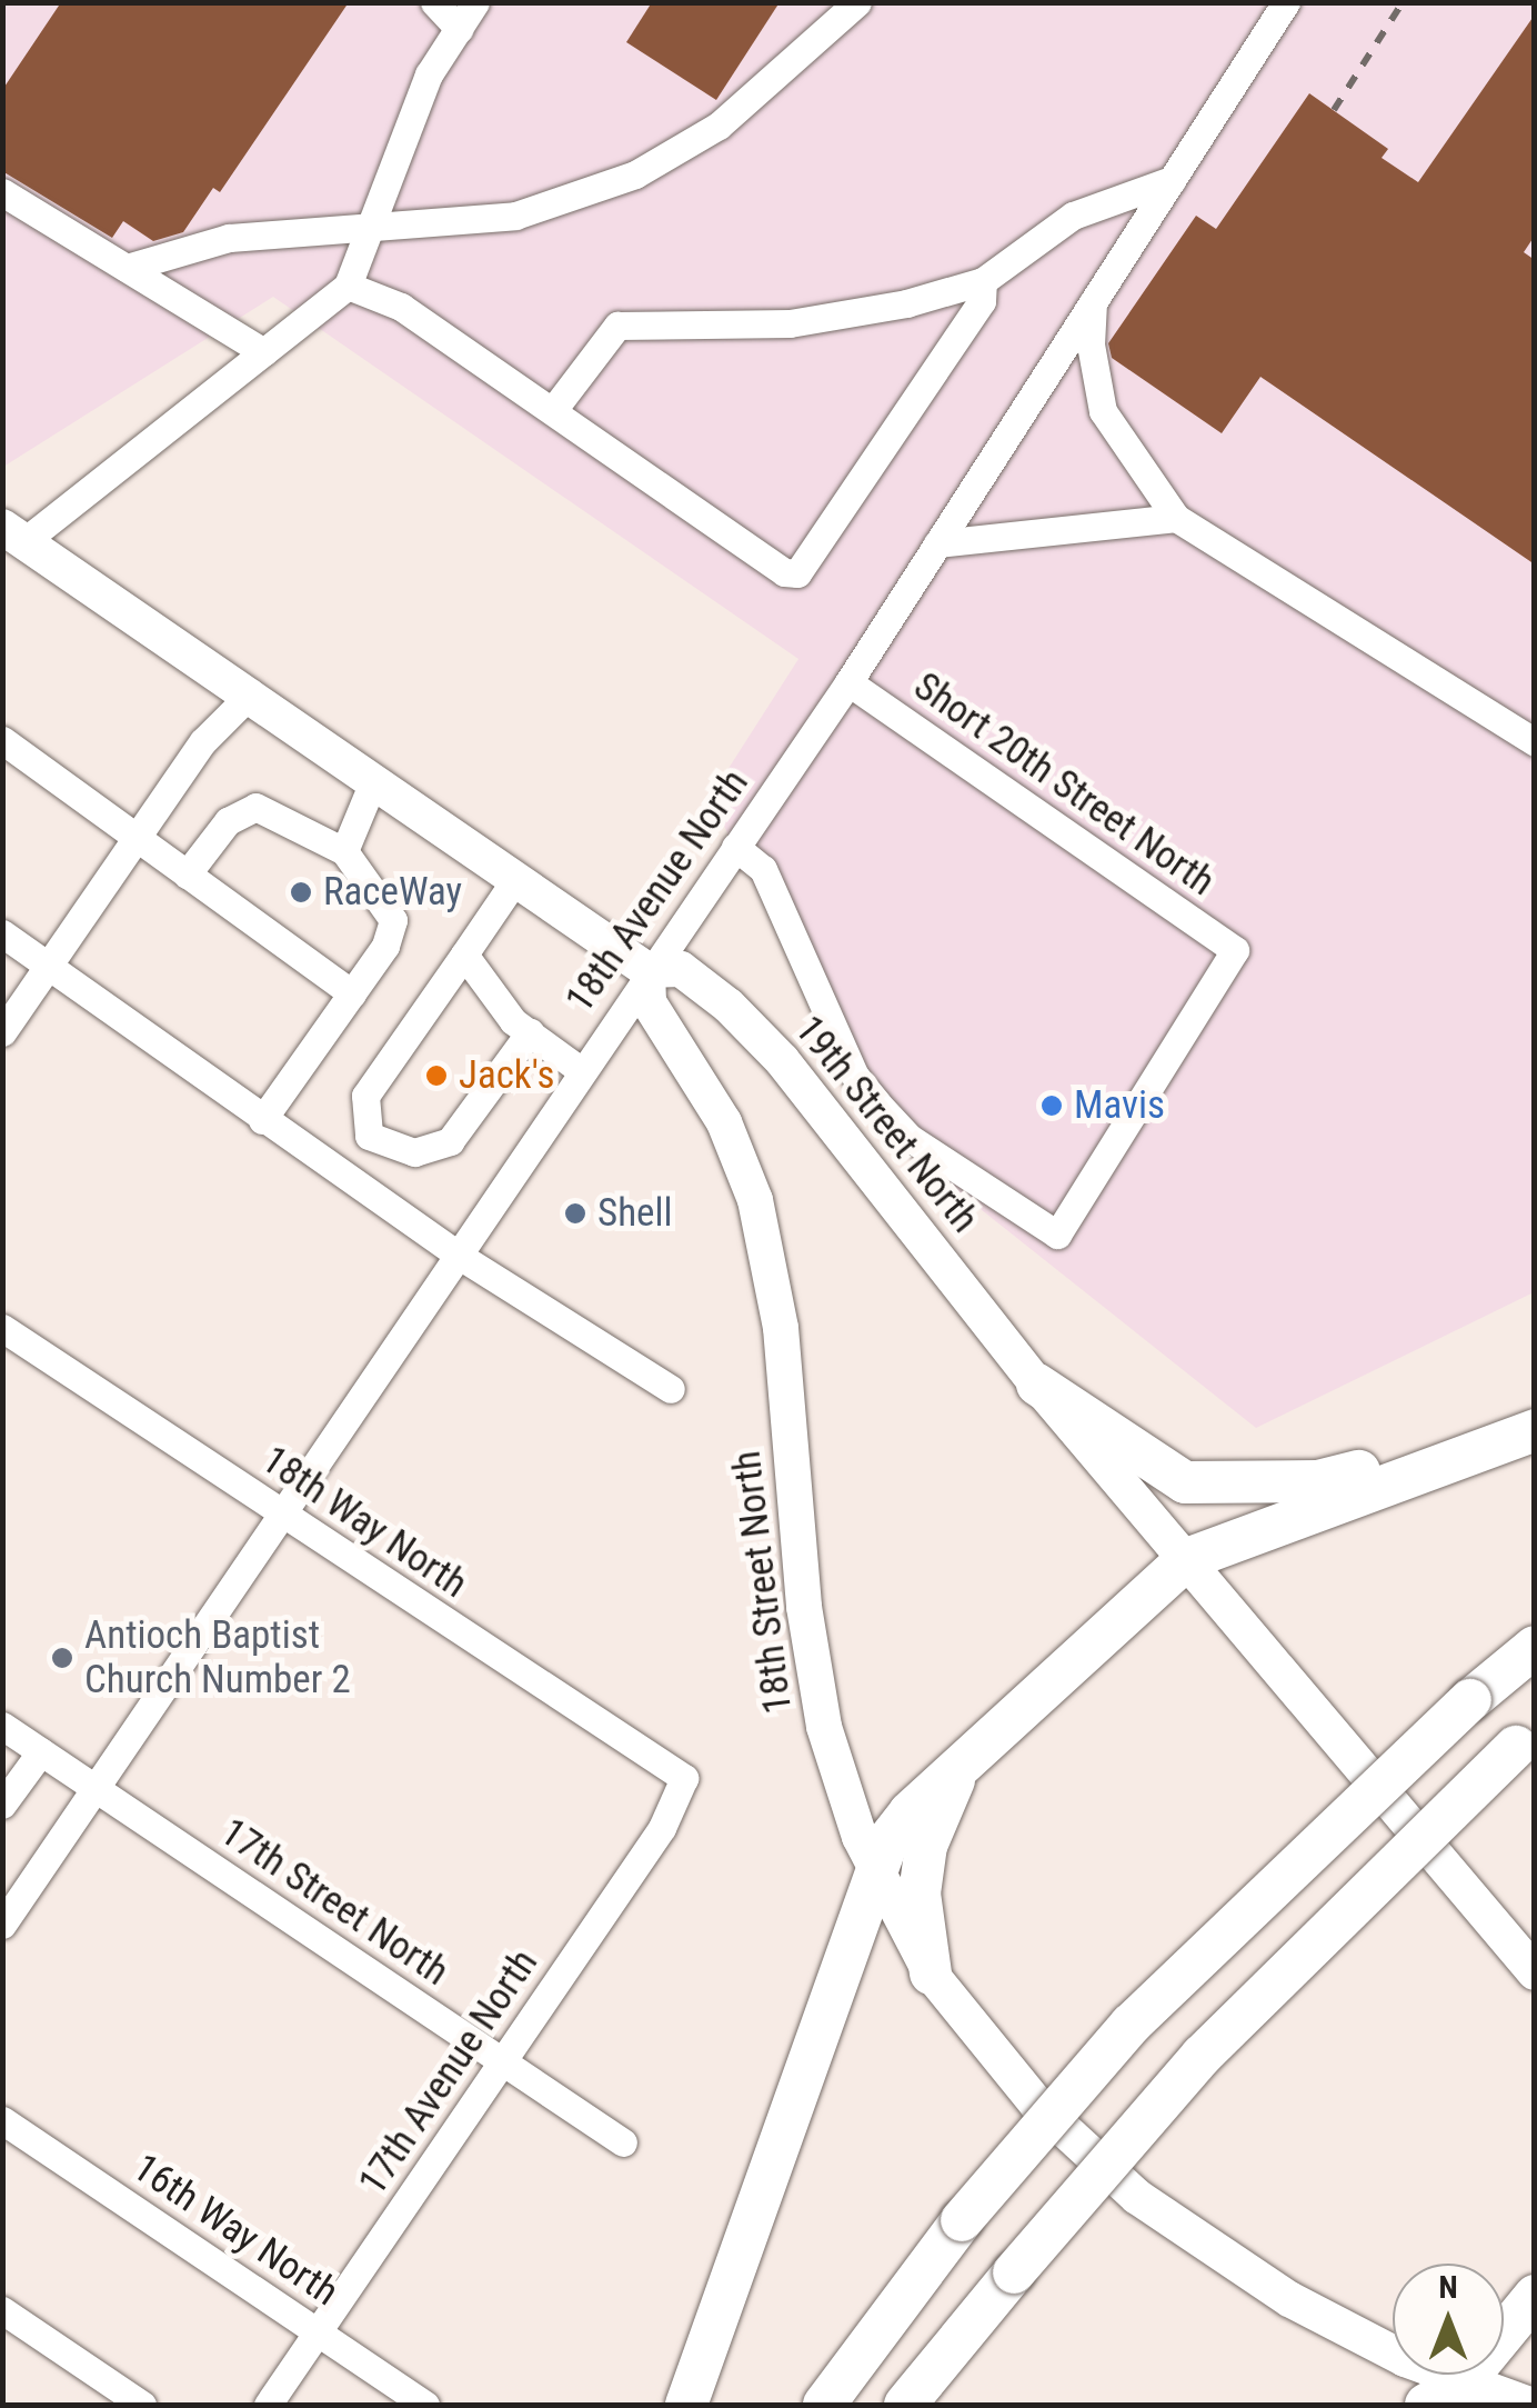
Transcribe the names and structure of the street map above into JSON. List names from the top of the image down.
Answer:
{
  "streets": {
    "main road": ["19th Street North", "18th Street North"],
    "street": [
      "Short 20th Street North",
      "18th Avenue North",
      "18th Way North",
      "17th Street North",
      "17th Avenue North",
      "16th Way North"
    ]
  },
  "crossings": [
    ["Short 20th Street North", "18th Avenue North"],
    ["18th Avenue North", "19th Street North"],
    ["18th Avenue North", "18th Way North"],
    ["18th Avenue North", "18th Street North"],
    ["18th Avenue North", "17th Street North"],
    ["19th Street North", "18th Street North"],
    ["18th Way North", "17th Avenue North"],
    ["17th Street North", "17th Avenue North"],
    ["17th Avenue North", "16th Way North"]
  ],
  "places": [
    "RaceWay",
    "Jack's",
    "Mavis",
    "Shell",
    "Antioch Baptist Church Number 2"
  ],
  "north": "top"
}
